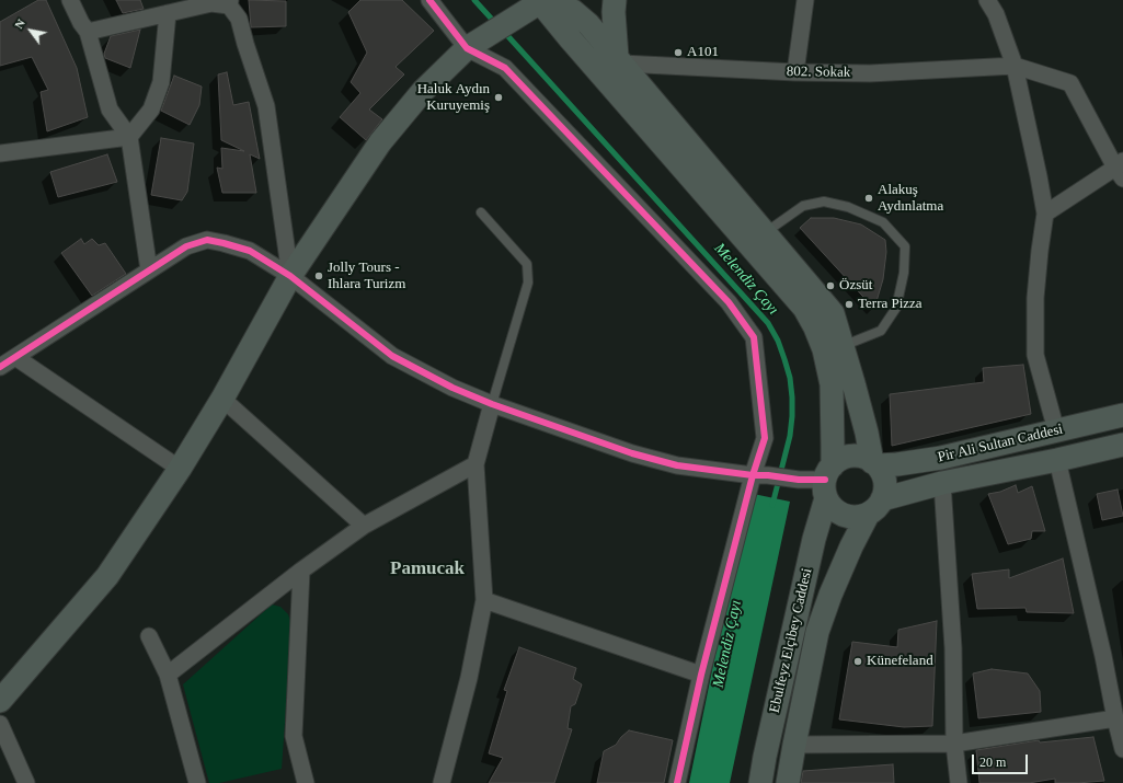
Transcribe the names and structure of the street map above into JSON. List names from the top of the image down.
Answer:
{
  "streets": {
    "main road": ["Pir Ali Sultan Caddesi", "Ebulfeyz Elçibey Caddesi"],
    "street": ["802. Sokak"]
  },
  "crossings": [
    ["Pir Ali Sultan Caddesi", "Ebulfeyz Elçibey Caddesi"]
  ],
  "districts": ["Pamucak"],
  "water": ["Melendiz Çayı"],
  "places": [
    "A101",
    "Haluk Aydın Kuruyemiş",
    "Alakuş Aydınlatma",
    "Jolly Tours - Ihlara Turizm",
    "Özsüt",
    "Terra Pizza",
    "Künefeland"
  ],
  "scale_bar": "20 m",
  "north": "top left"
}
